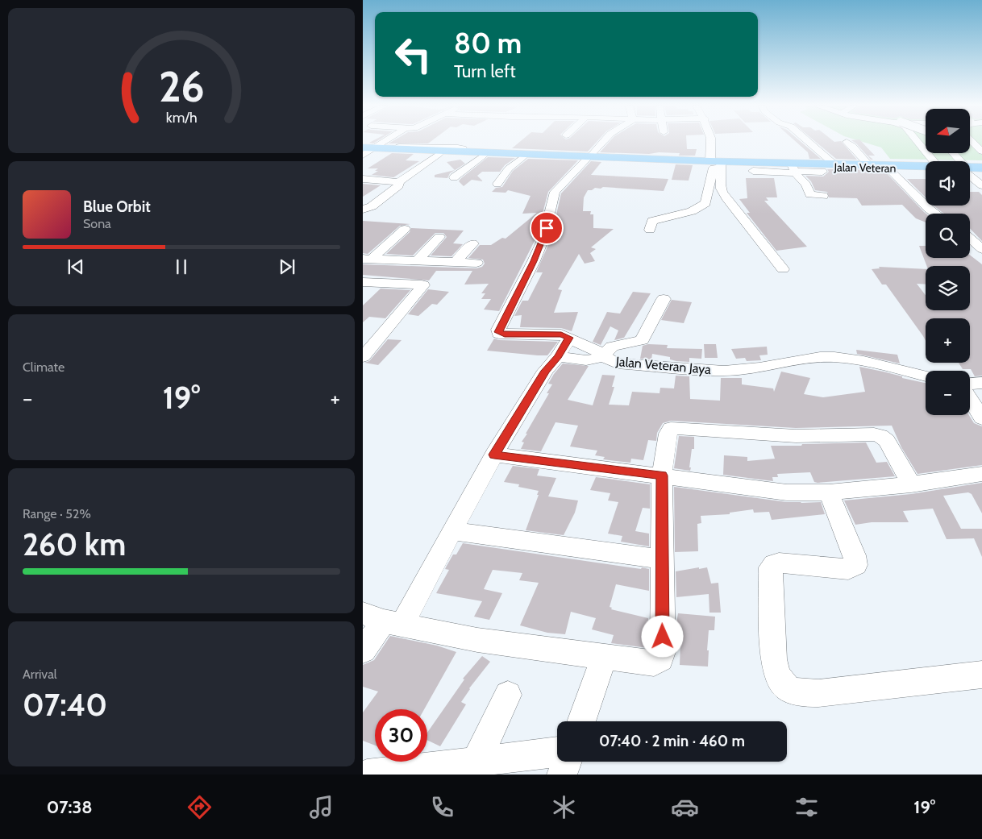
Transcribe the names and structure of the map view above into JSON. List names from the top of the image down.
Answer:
{
  "streets": {
    "highway": ["Jalan Veteran"],
    "street": ["Jalan Veteran Jaya"]
  },
  "crossings": [
    ["Jalan Veteran", "Jalan Veteran Jaya"]
  ],
  "north": "left",
  "page": {
    "turn": ["80 m", "Turn left"],
    "map_buttons": ["+", "−"],
    "song": ["Blue Orbit", "Sona"],
    "tile": [
      "Climate",
      ["Range · 52%", "260 km"],
      ["Arrival", "07:40"]
    ],
    "heat": ["−", "19°", "+"],
    "limit": "30",
    "trip": "07:40 · 2 min · 460 m",
    "tabs": ["07:38", "19°"],
    "gauge": ["26", "km/h"]
  }
}
